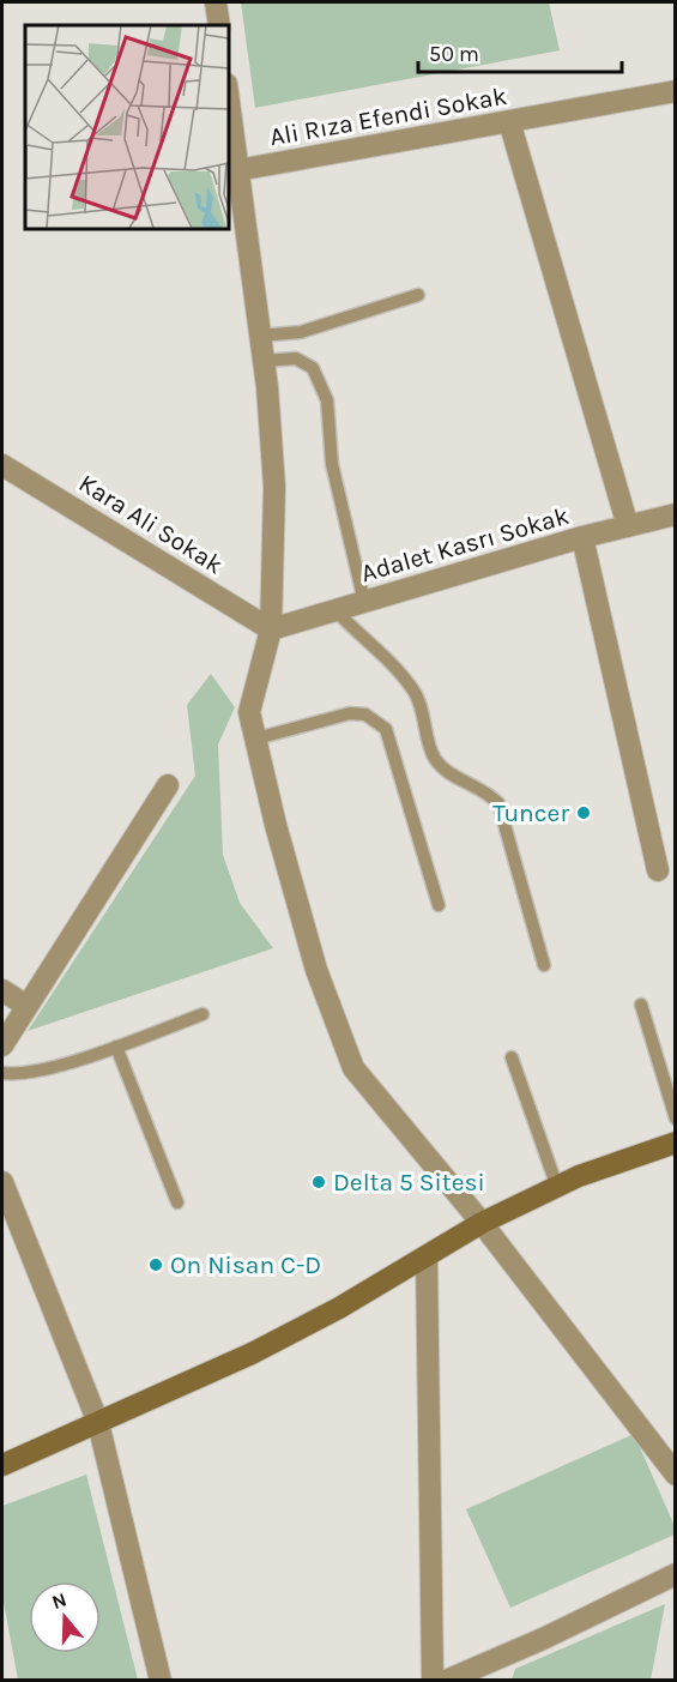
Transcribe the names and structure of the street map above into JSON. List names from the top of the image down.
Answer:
{
  "streets": {
    "street": ["Ali Rıza Efendi Sokak", "Kara Ali Sokak", "Adalet Kasrı Sokak"]
  },
  "crossings": [
    ["Kara Ali Sokak", "Adalet Kasrı Sokak"]
  ],
  "places": ["Tuncer", "Delta 5 Sitesi", "On Nisan C-D"],
  "scale_bar": "50 m",
  "north": "top"
}
